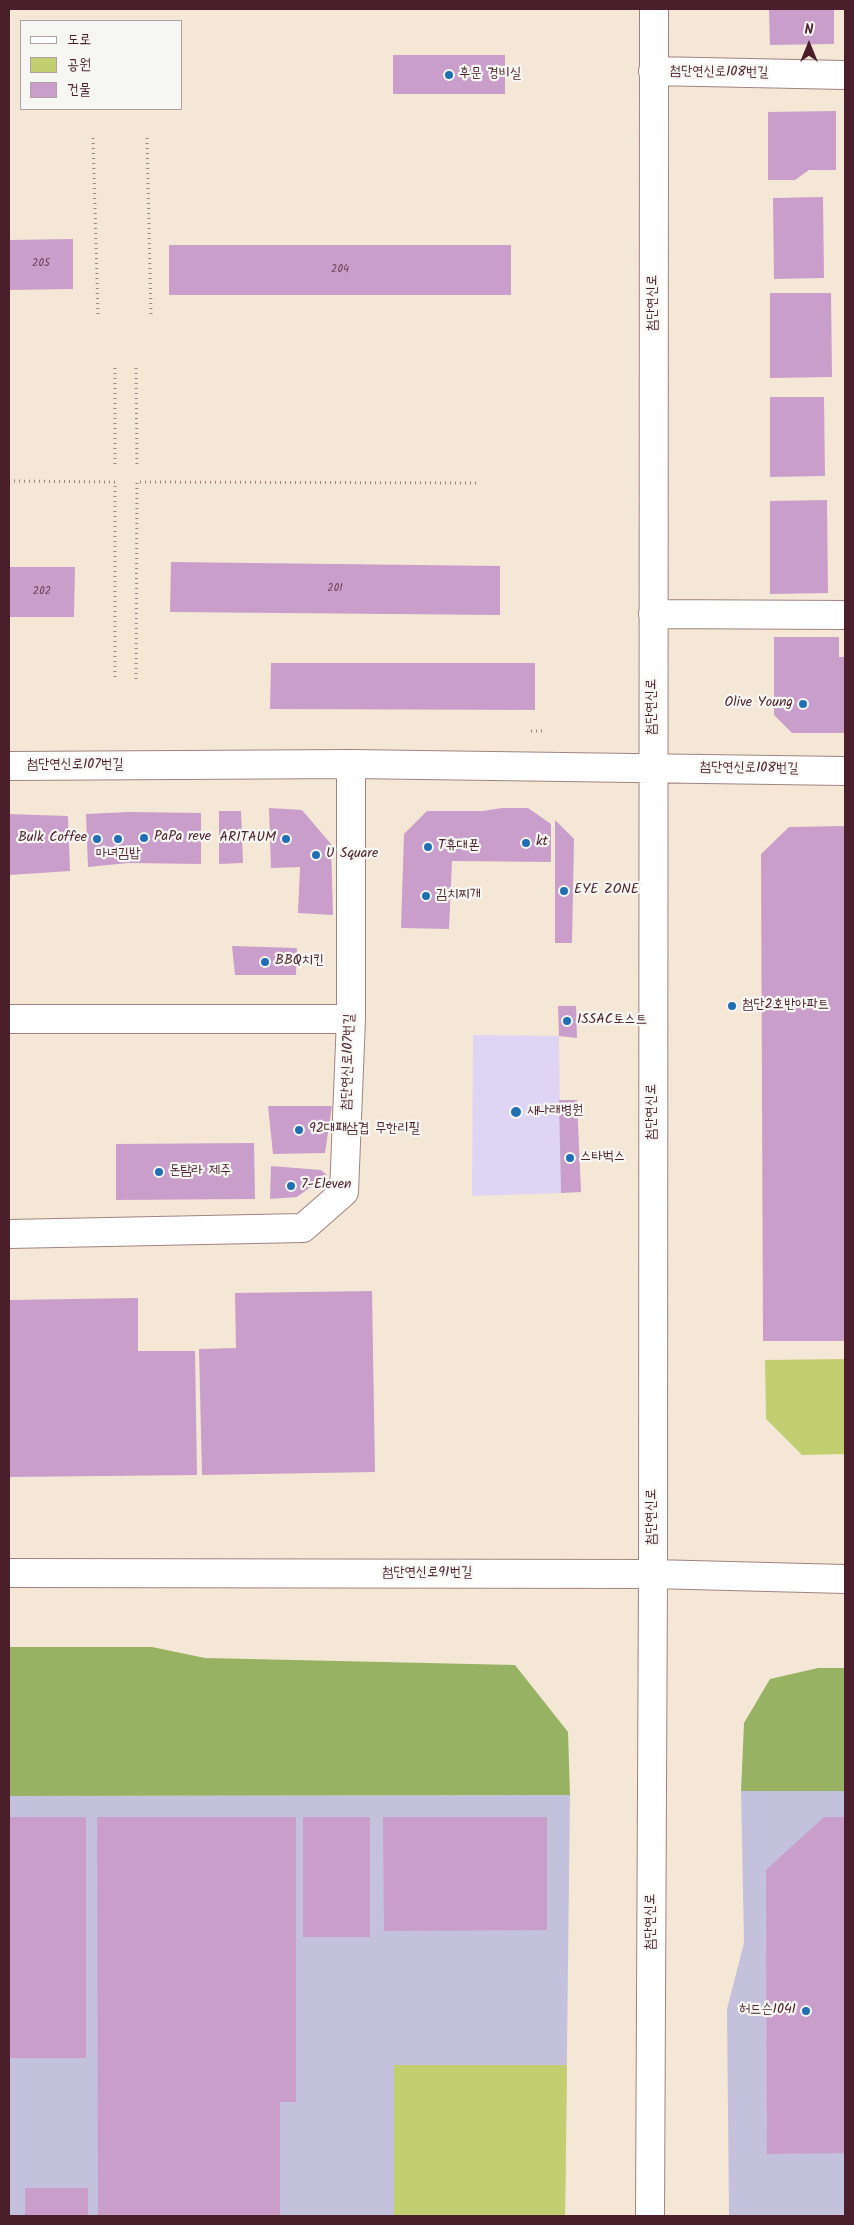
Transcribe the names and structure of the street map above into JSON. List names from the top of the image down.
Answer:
{
  "streets": {
    "street": [
      "첨단연신로108번길",
      "첨단연신로",
      "첨단연신로107번길",
      "첨단연신로91번길"
    ]
  },
  "crossings": [
    ["첨단연신로108번길", "첨단연신로"],
    ["첨단연신로108번길", "첨단연신로107번길"],
    ["첨단연신로", "첨단연신로107번길"],
    ["첨단연신로", "첨단연신로91번길"]
  ],
  "places": [
    "후문 경비실",
    "Olive Young",
    "PaPa reve",
    "Bulk Coffee",
    "마녀김밥",
    "ARITAUM",
    "kt",
    "T휴대폰",
    "U Square",
    "EYE ZONE",
    "김치찌개",
    "BBQ치킨",
    "첨단2호반아파트",
    "ISSAC토스트",
    "새나래병원",
    "92대패삼겹 무한리필",
    "스타벅스",
    "돈탐라 제주",
    "7-Eleven",
    "허드슨1041"
  ],
  "house_numbers": [
    "205",
    "204",
    "201",
    "202"
  ],
  "legend": ["도로", "공원", "건물"],
  "north": "top"
}
